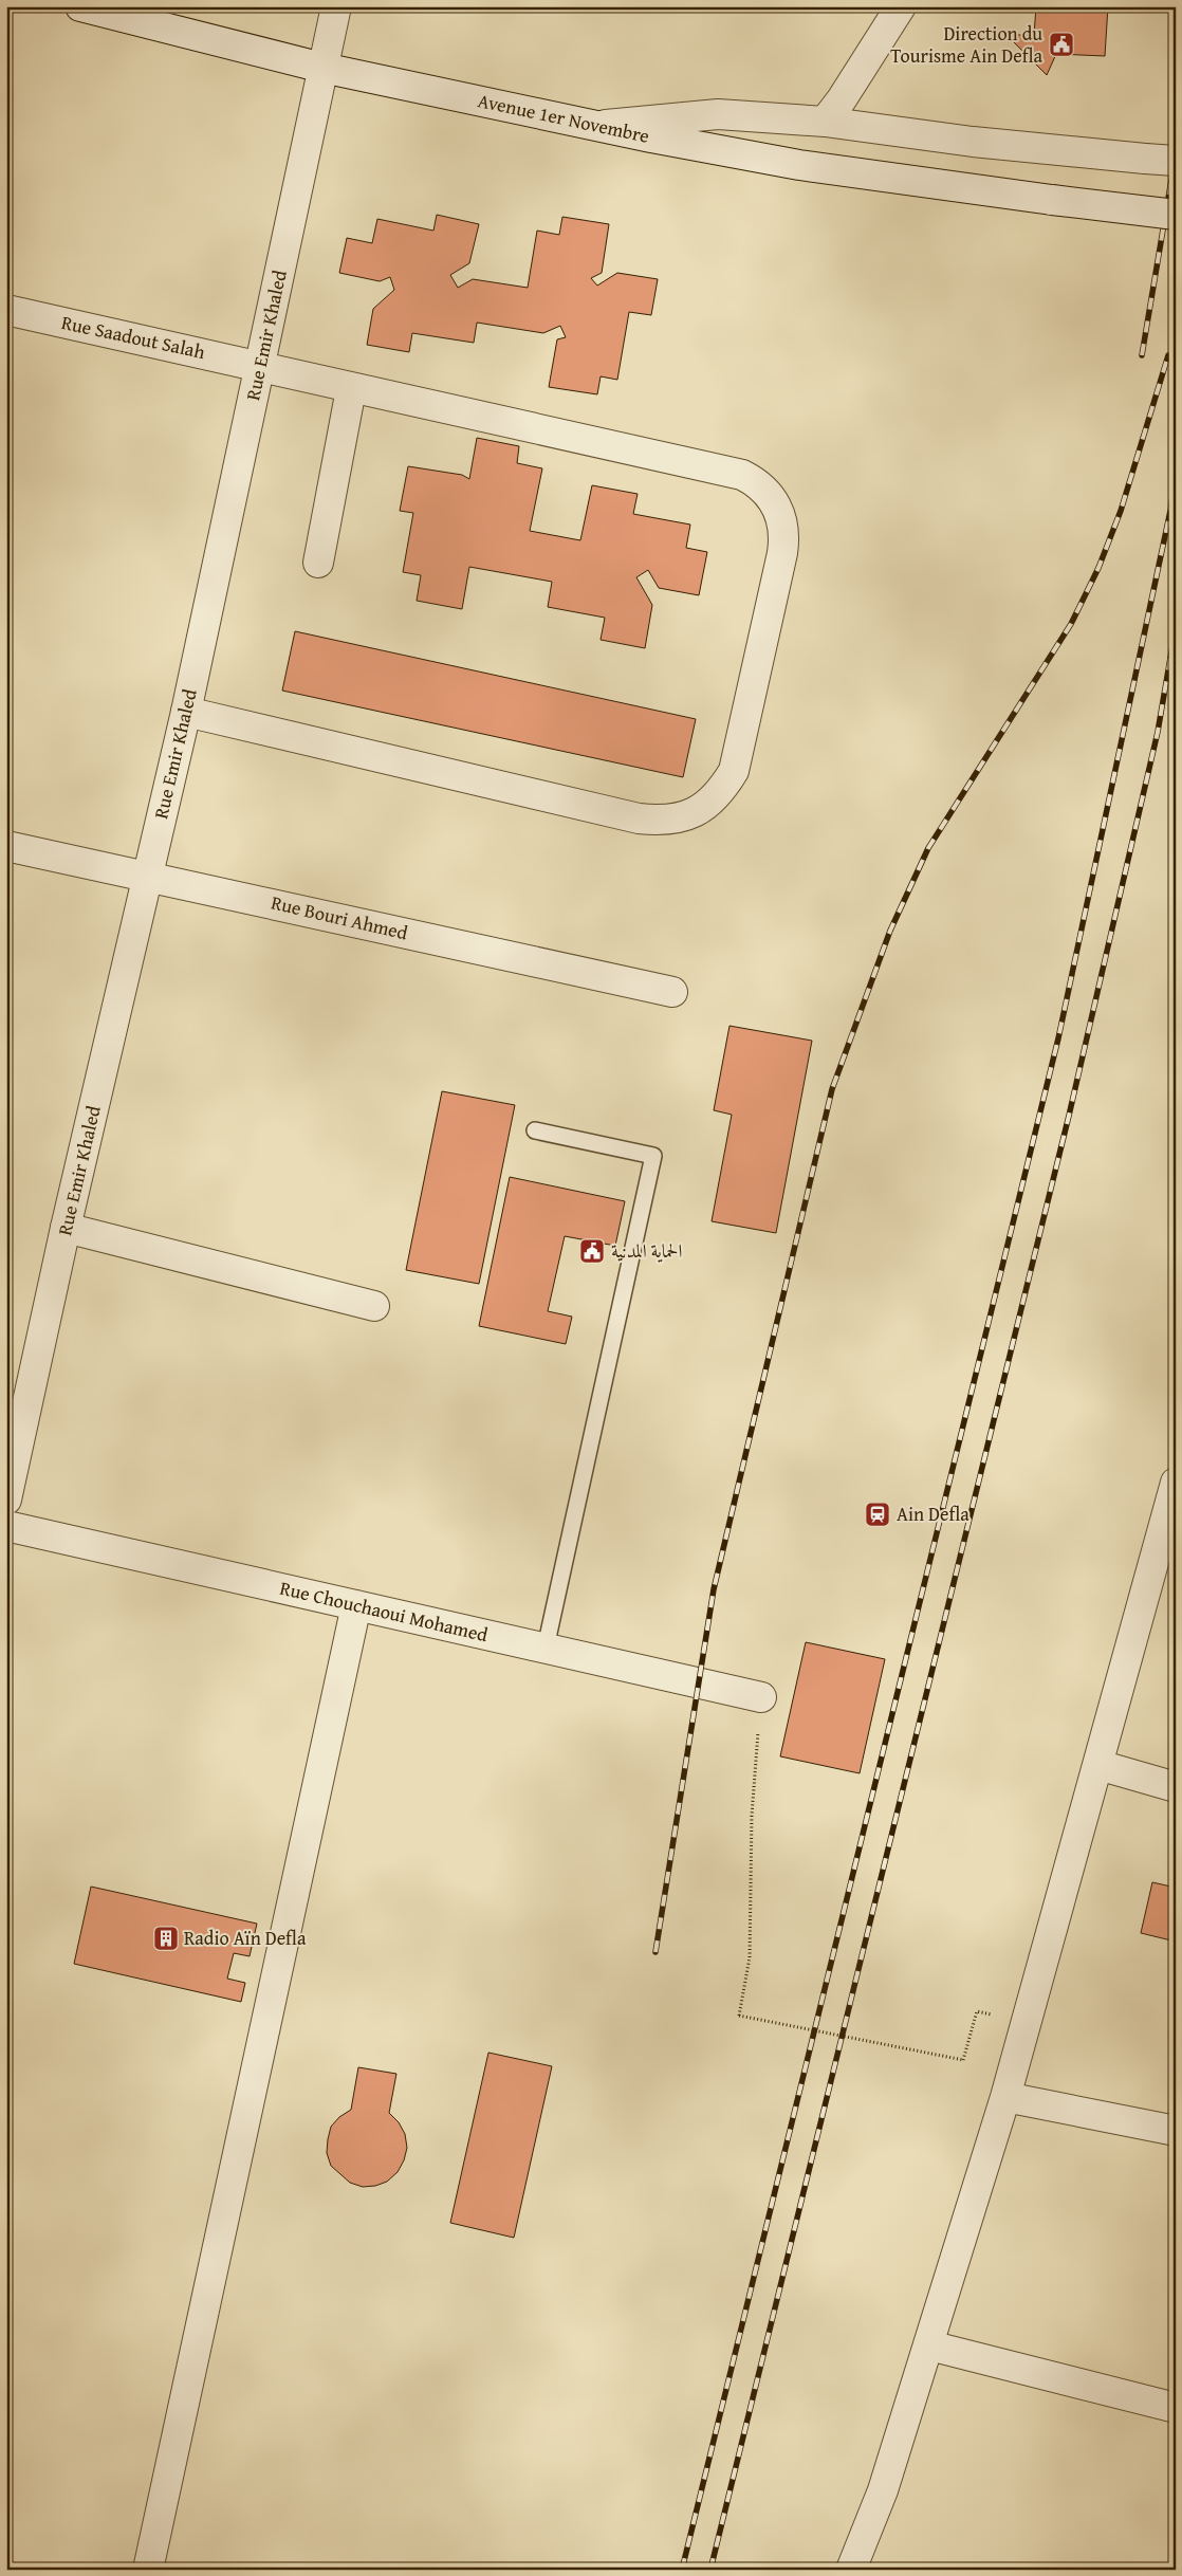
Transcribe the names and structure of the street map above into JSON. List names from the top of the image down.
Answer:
{
  "streets": {
    "street": [
      "Avenue 1er Novembre",
      "Rue Emir Khaled",
      "Rue Saadout Salah",
      "Rue Bouri Ahmed",
      "Rue Chouchaoui Mohamed"
    ]
  },
  "crossings": [
    ["Avenue 1er Novembre", "Rue Emir Khaled"],
    ["Rue Emir Khaled", "Rue Saadout Salah"],
    ["Rue Emir Khaled", "Rue Bouri Ahmed"]
  ],
  "places": {
    "public building": ["Direction du Tourisme Ain Defla", "الحماية المدنية"],
    "station": ["Ain Defla"],
    "building": ["Radio Aïn Defla"]
  }
}
